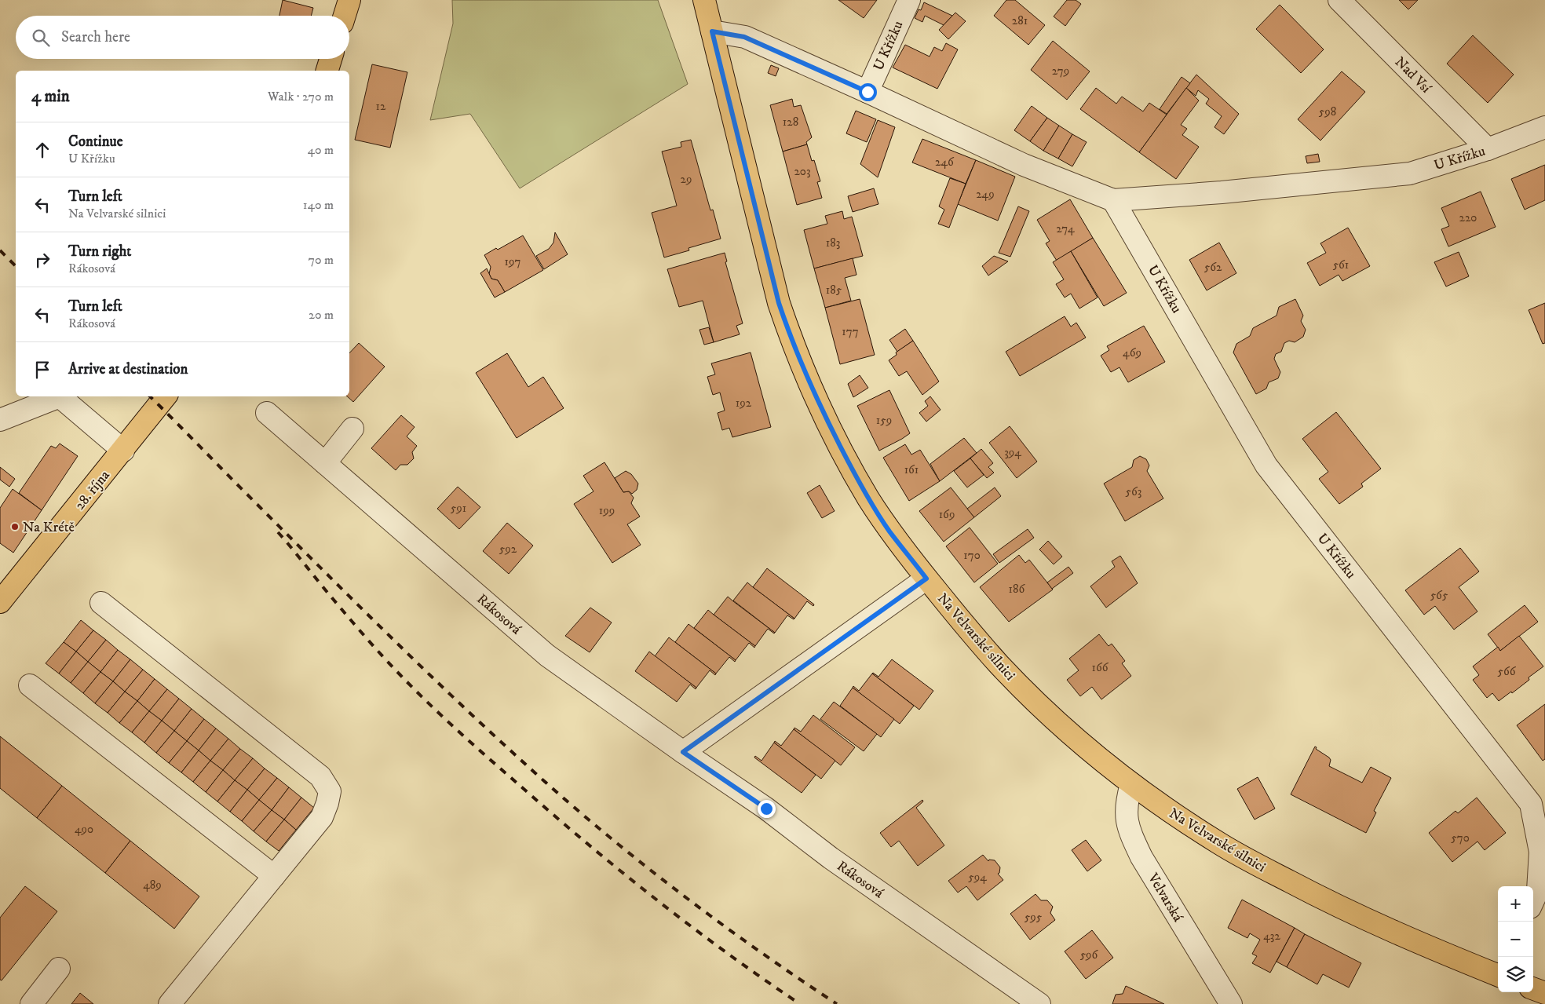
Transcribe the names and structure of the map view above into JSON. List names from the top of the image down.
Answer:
{
  "streets": {
    "main road": ["28. října", "Na Velvarské silnici"],
    "street": [
      "U Křížku",
      "Nad Vsí",
      "Rákosová",
      "Velvarská"
    ]
  },
  "crossings": [
    ["U Křížku", "Nad Vsí"],
    ["U Křížku", "Na Velvarské silnici"],
    ["Na Velvarské silnici", "Velvarská"]
  ],
  "places": ["Na Krétě"],
  "house_numbers": [
    "281",
    "279",
    "12",
    "598",
    "128",
    "246",
    "203",
    "29",
    "249",
    "220",
    "274",
    "183",
    "197",
    "561",
    "562",
    "185",
    "177",
    "469",
    "192",
    "159",
    "394",
    "161",
    "563",
    "591",
    "199",
    "169",
    "592",
    "170",
    "186",
    "565",
    "166",
    "566",
    "490",
    "570",
    "594",
    "489",
    "595",
    "432",
    "596"
  ],
  "page": {
    "search": "Search here",
    "heading": ["4 min", "Walk · 270 m"],
    "list": [
      ["Continue", "U Křížku", "40 m"],
      ["Turn left", "Na Velvarské silnici", "140 m"],
      ["Turn right", "Rákosová", "70 m"],
      ["Turn left", "Rákosová", "20 m"],
      "Arrive at destination"
    ],
    "map_buttons": ["+", "−"]
  }
}
